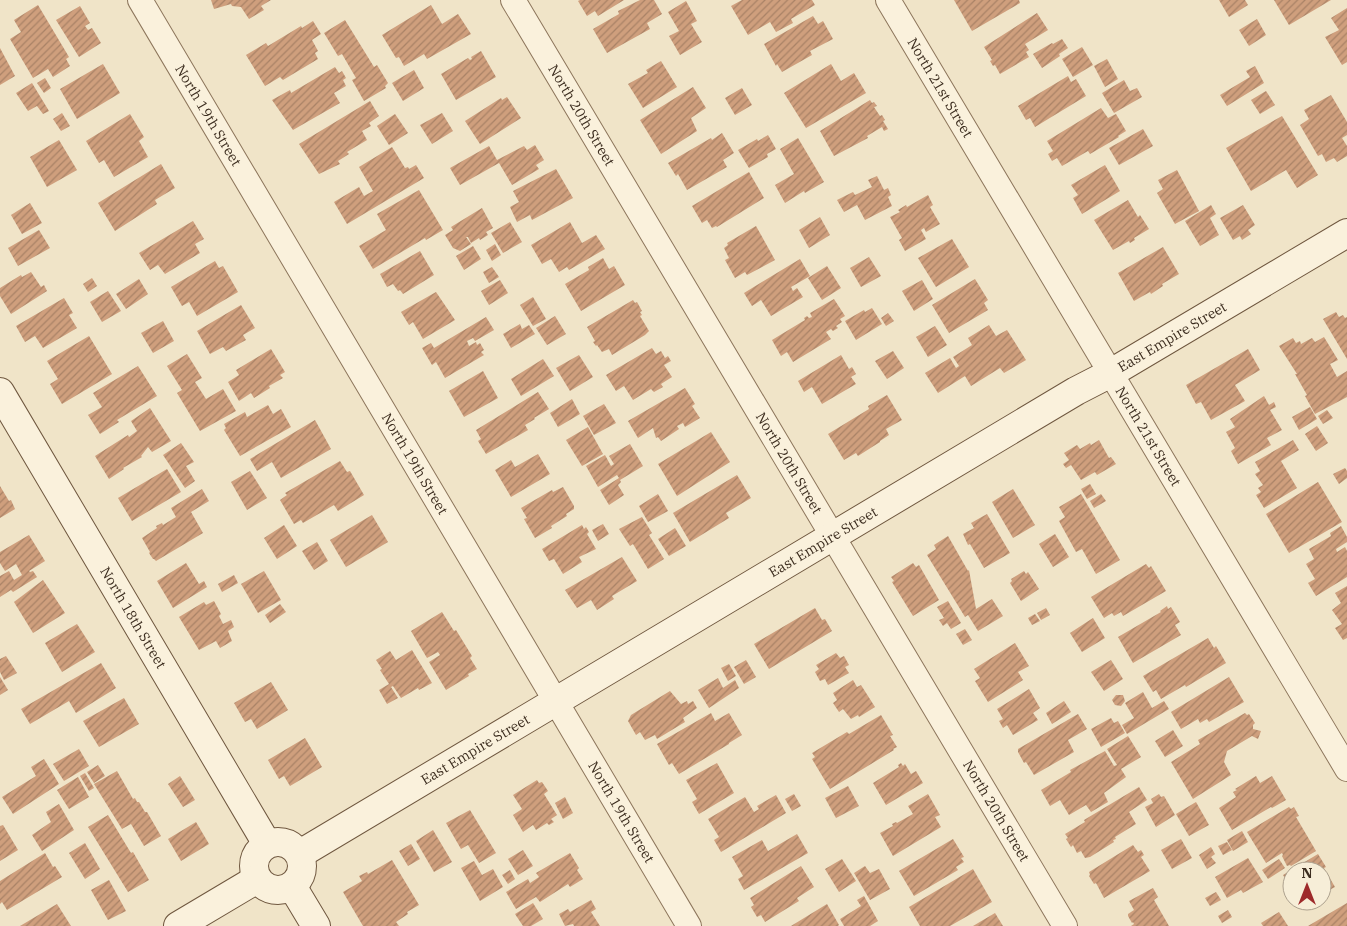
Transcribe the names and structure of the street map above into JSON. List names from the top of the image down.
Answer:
{
  "streets": {
    "street": [
      "North 21st Street",
      "North 19th Street",
      "North 20th Street",
      "East Empire Street",
      "North 18th Street"
    ]
  },
  "crossings": [
    ["North 21st Street", "East Empire Street"],
    ["North 19th Street", "East Empire Street"],
    ["North 20th Street", "East Empire Street"],
    ["East Empire Street", "North 18th Street"]
  ],
  "north": "top"
}
